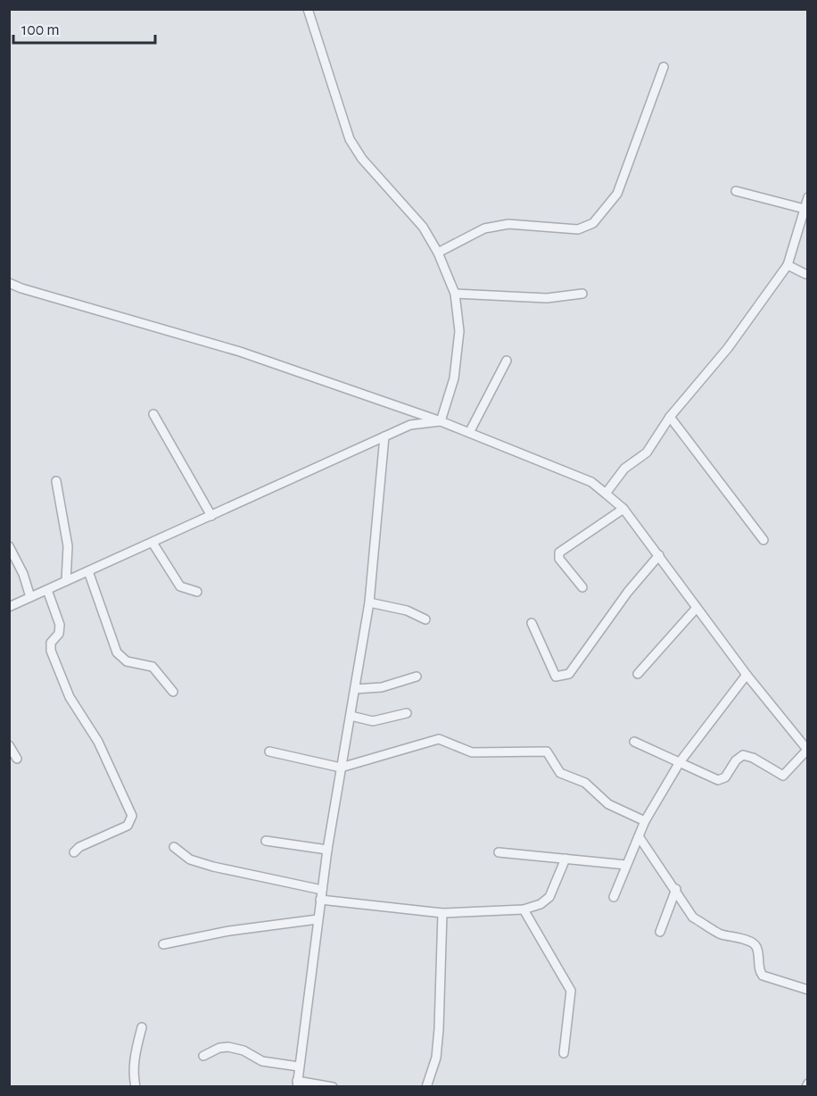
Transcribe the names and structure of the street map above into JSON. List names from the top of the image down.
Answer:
{
  "scale_bar": "100 m"
}
